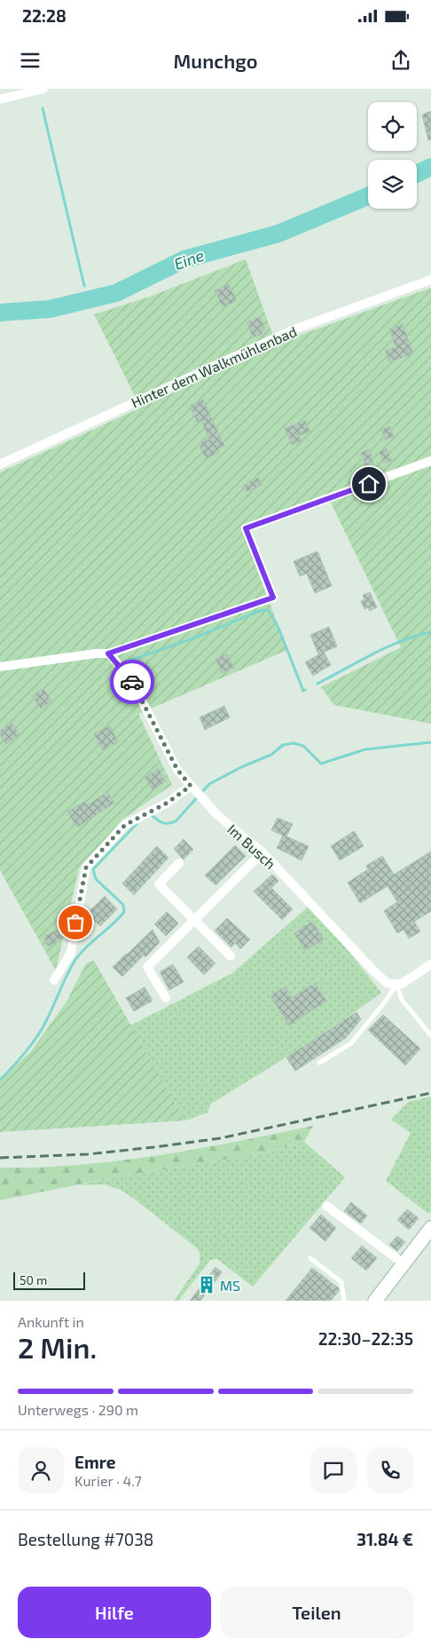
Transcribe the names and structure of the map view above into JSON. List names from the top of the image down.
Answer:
{
  "streets": {
    "street": ["Hinter dem Walkmühlenbad", "Im Busch"]
  },
  "water": ["Eine"],
  "places": {
    "building": ["MS"]
  },
  "scale_bar": "50 m",
  "page": {
    "status": "22:28",
    "header": "Munchgo",
    "scale": "50 m",
    "heading": ["2 Min.", "Ankunft in", "22:30–22:35"],
    "panel": [
      "Emre",
      "Kurier · 4.7",
      "Bestellung #7038",
      "31.84 €"
    ],
    "bar": "Unterwegs · 290 m",
    "buttons": ["Hilfe", "Teilen"]
  }
}
